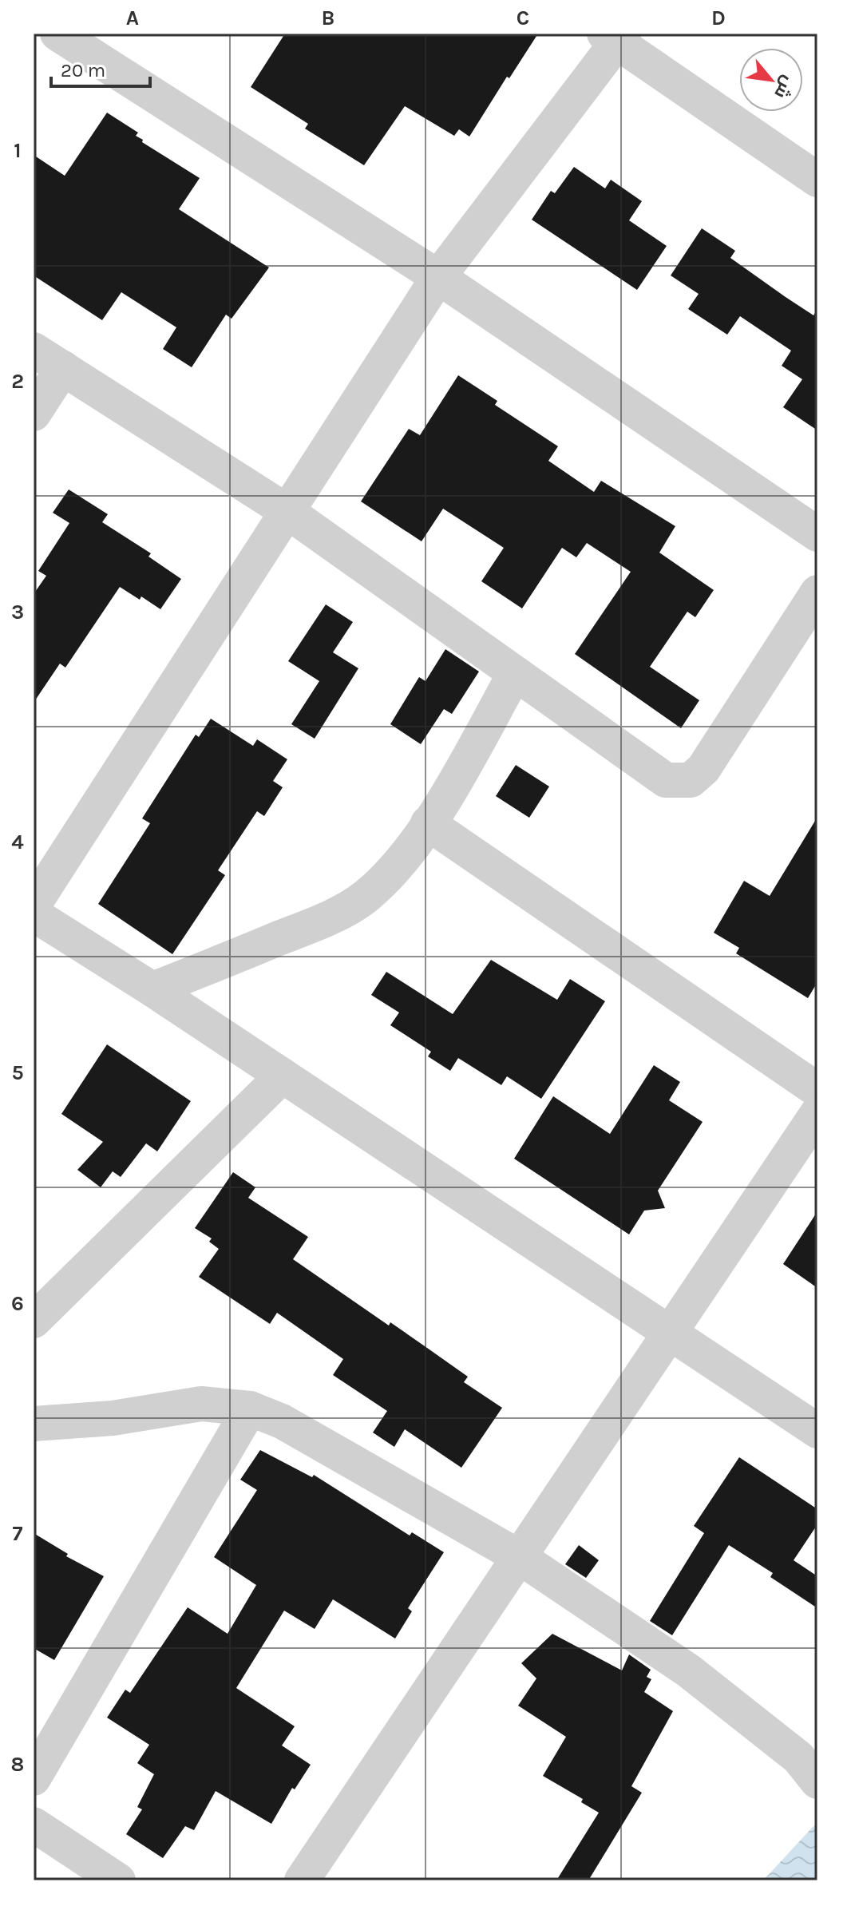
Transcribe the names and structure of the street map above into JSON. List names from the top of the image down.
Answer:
{
  "scale_bar": "20 m",
  "north": "bottom right",
  "grid": {
    "columns": [
      "A",
      "B",
      "C",
      "D"
    ],
    "rows": [
      "1",
      "2",
      "3",
      "4",
      "5",
      "6",
      "7",
      "8"
    ]
  }
}
